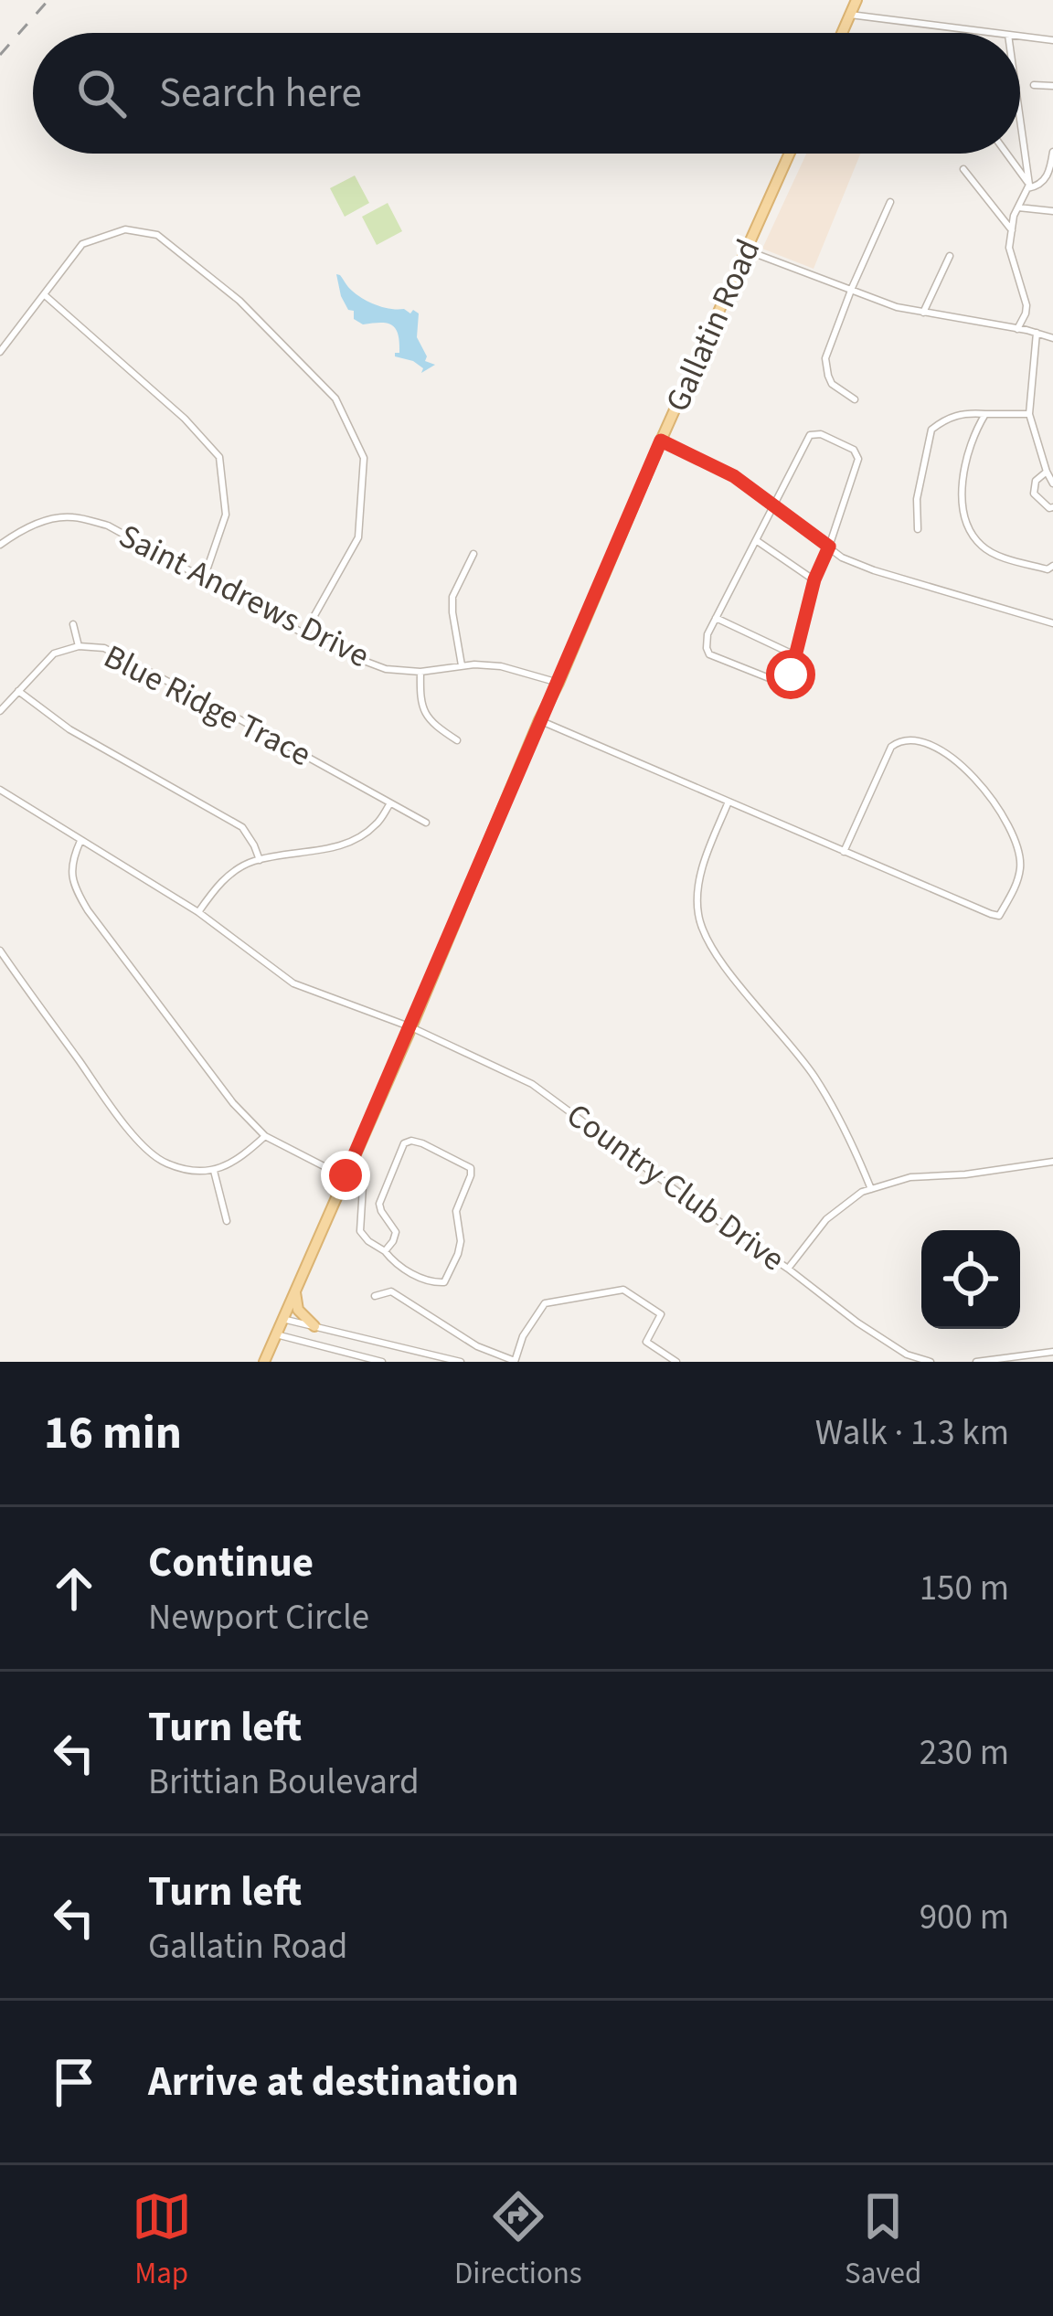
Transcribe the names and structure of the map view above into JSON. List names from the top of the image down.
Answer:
{
  "streets": {
    "main road": ["Gallatin Road"],
    "street": ["Saint Andrews Drive", "Blue Ridge Trace", "Country Club Drive"]
  },
  "crossings": [
    ["Gallatin Road", "Saint Andrews Drive"],
    ["Gallatin Road", "Country Club Drive"]
  ],
  "page": {
    "search": "Search here",
    "heading": ["16 min", "Walk · 1.3 km"],
    "list": [
      ["Continue", "Newport Circle", "150 m"],
      ["Turn left", "Brittian Boulevard", "230 m"],
      ["Turn left", "Gallatin Road", "900 m"],
      "Arrive at destination"
    ],
    "nav": ["Map", "Directions", "Saved"]
  }
}
